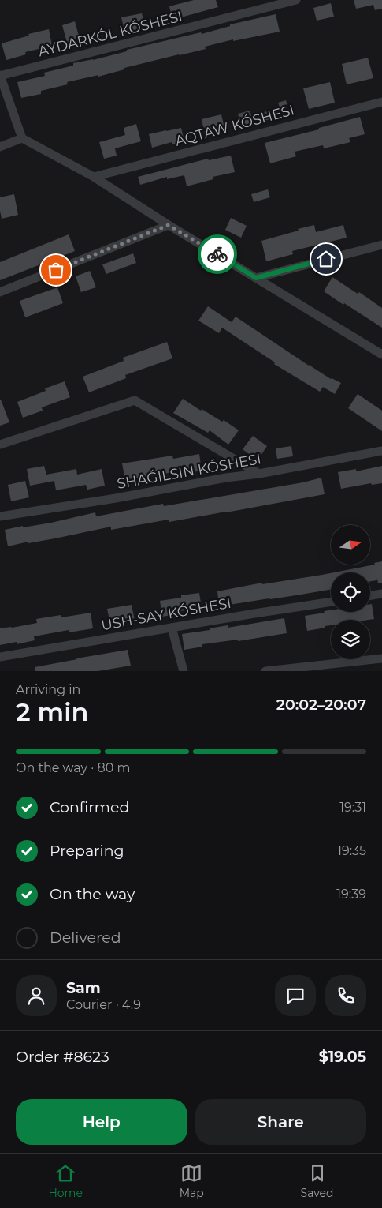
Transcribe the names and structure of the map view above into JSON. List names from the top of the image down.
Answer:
{
  "streets": {
    "street": ["AYDARKÓL KÓSHESI", "AQTAW KÓSHESI", "USH-SAY KÓSHESI"]
  },
  "north": "right",
  "page": {
    "heading": ["2 min", "Arriving in", "20:02–20:07"],
    "panel": [
      "Sam",
      "Courier · 4.9",
      "Order #8623",
      "$19.05"
    ],
    "bar": "On the way · 80 m",
    "list": [
      ["Confirmed", "19:31"],
      ["Preparing", "19:35"],
      ["On the way", "19:39"],
      "Delivered"
    ],
    "buttons": ["Help", "Share"],
    "tabs": ["Home", "Map", "Saved"]
  }
}
